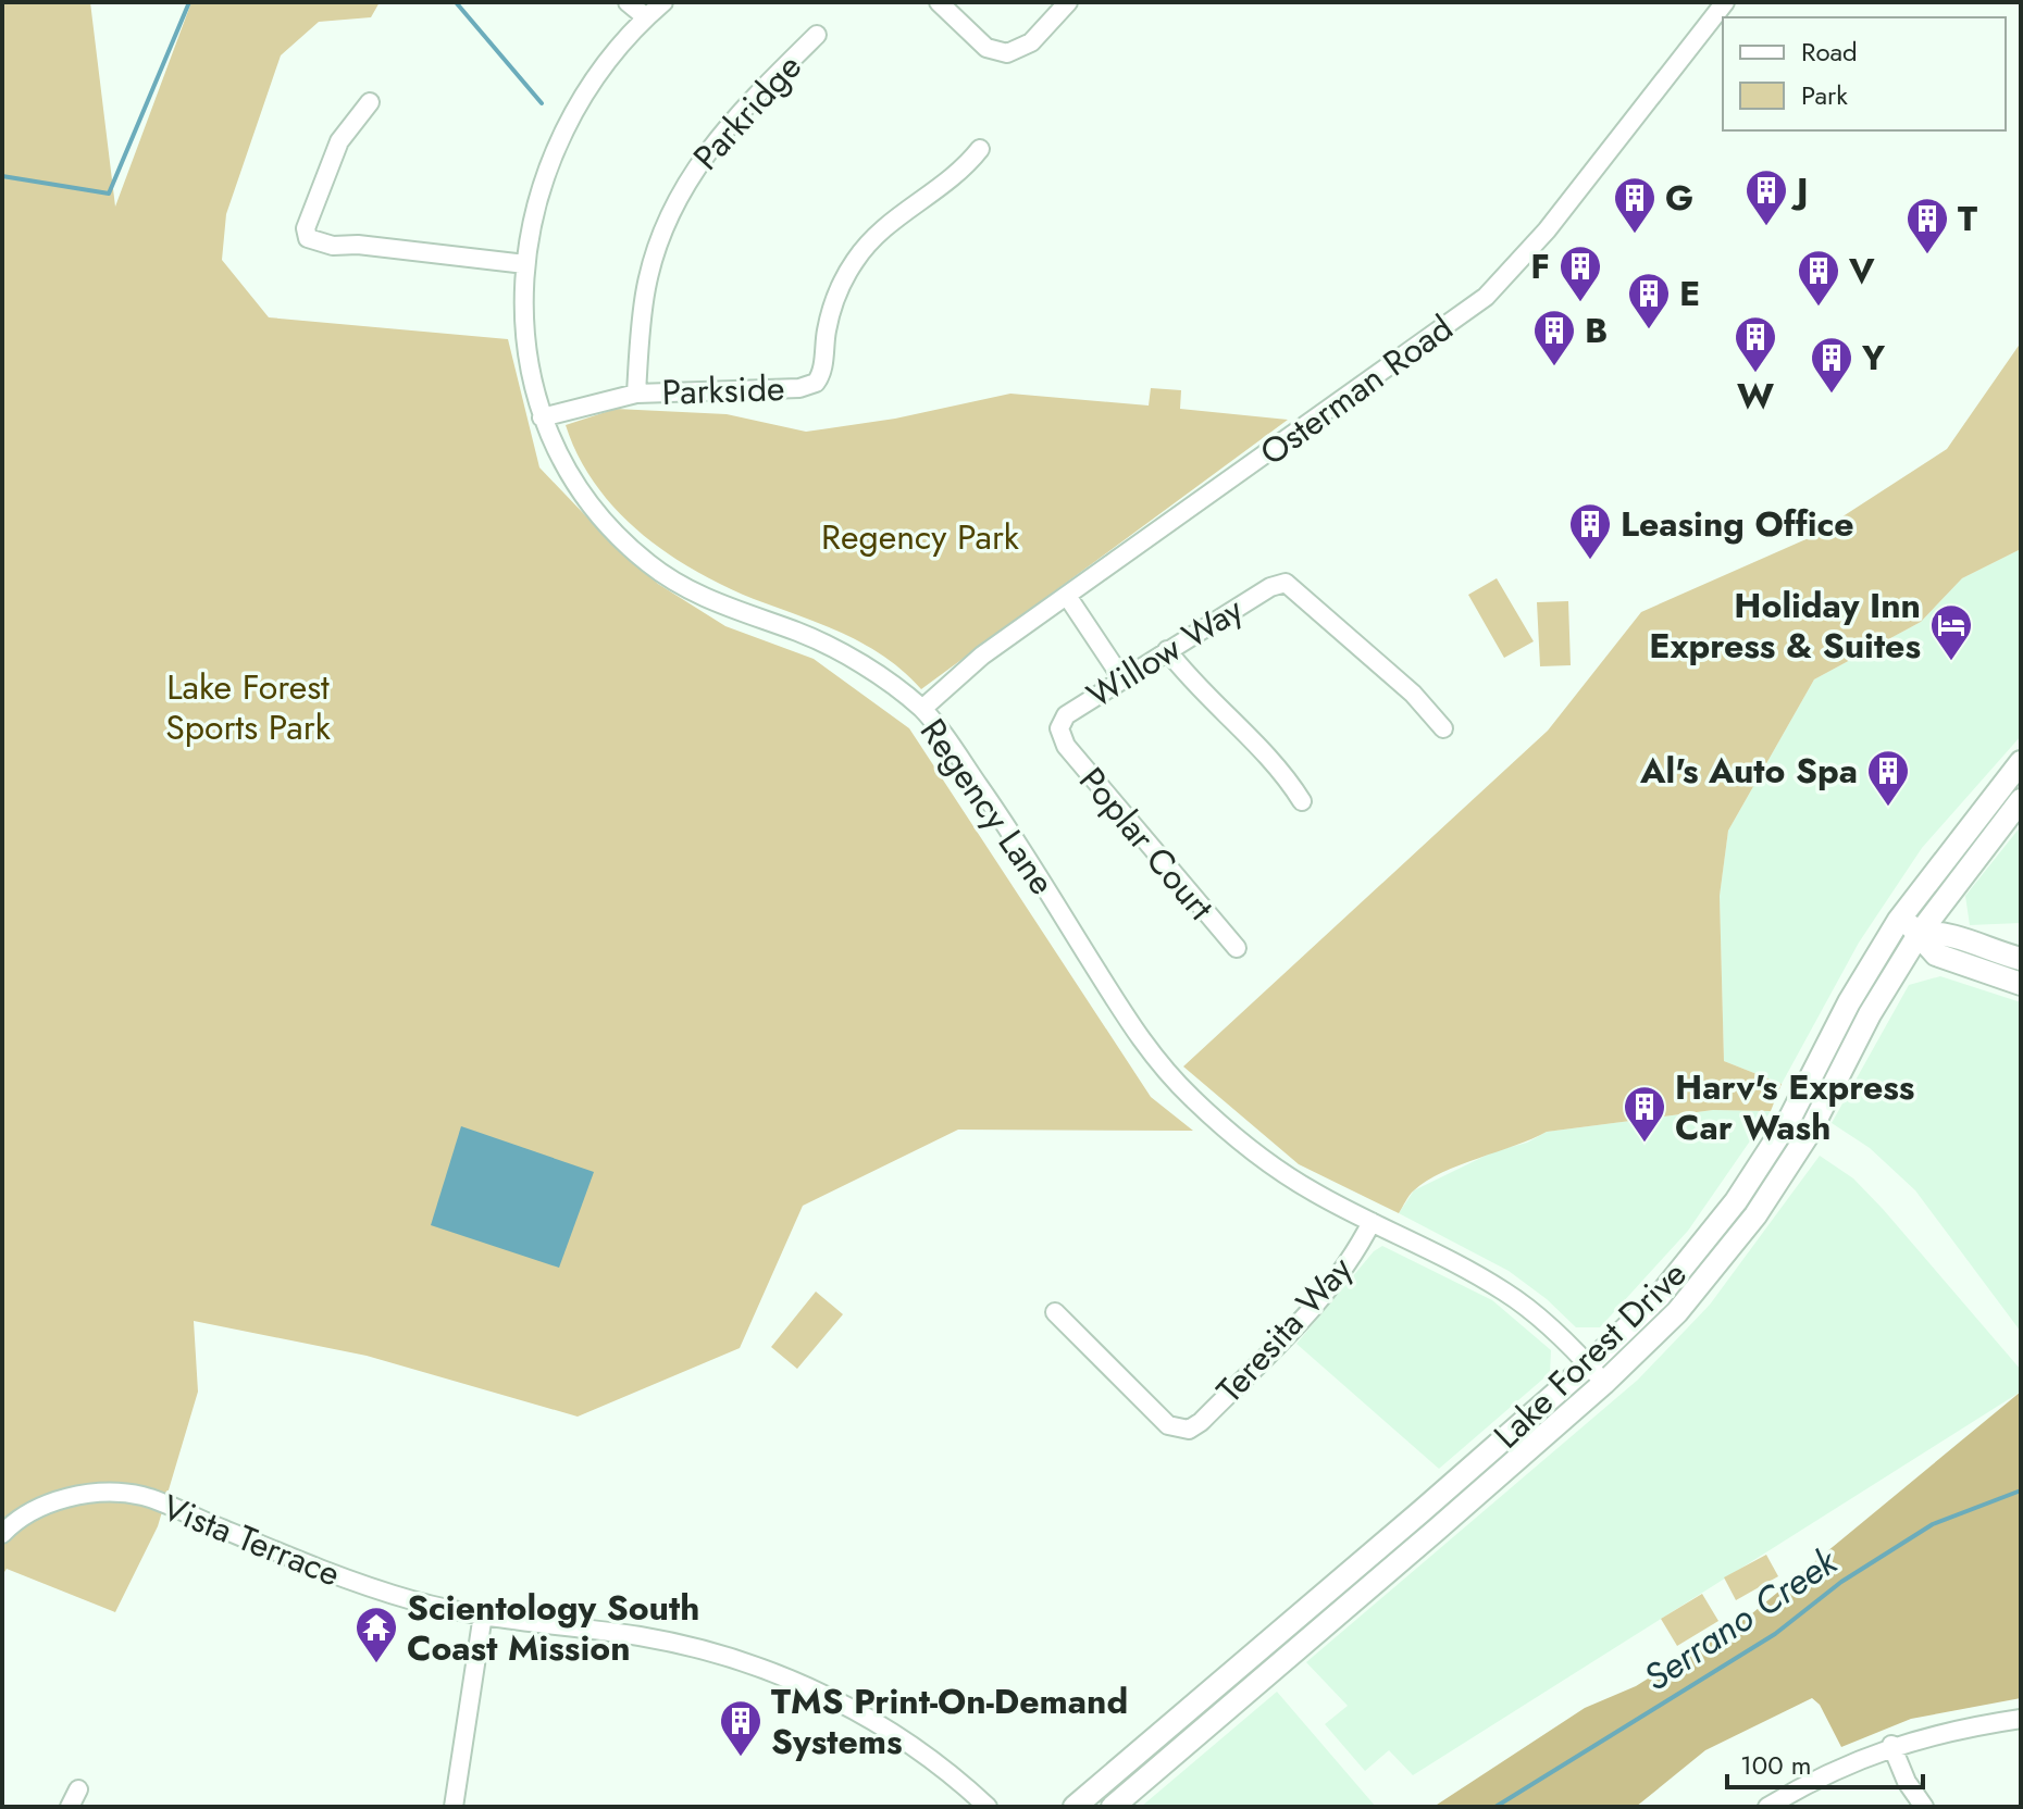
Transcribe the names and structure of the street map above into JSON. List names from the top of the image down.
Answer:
{
  "streets": {
    "main road": ["Lake Forest Drive"],
    "street": [
      "Parkridge",
      "Parkside",
      "Osterman Road",
      "Willow Way",
      "Regency Lane",
      "Poplar Court",
      "Teresita Way",
      "Vista Terrace"
    ]
  },
  "crossings": [
    ["Parkridge", "Parkside"],
    ["Parkside", "Regency Lane"],
    ["Osterman Road", "Regency Lane"],
    ["Willow Way", "Poplar Court"],
    ["Regency Lane", "Teresita Way"],
    ["Regency Lane", "Lake Forest Drive"]
  ],
  "water": ["Serrano Creek"],
  "parks": ["Regency Park", "Lake Forest Sports Park"],
  "places": {
    "building": [
      "J",
      "G",
      "T",
      "F",
      "V",
      "E",
      "B",
      "W",
      "Y",
      "Leasing Office",
      "Al's Auto Spa",
      "Harv's Express Car Wash",
      "TMS Print-On-Demand Systems"
    ],
    "hotel": ["Holiday Inn Express & Suites"],
    "temple": ["Scientology South Coast Mission"]
  },
  "legend": ["Road", "Park"],
  "scale_bar": "100 m"
}
